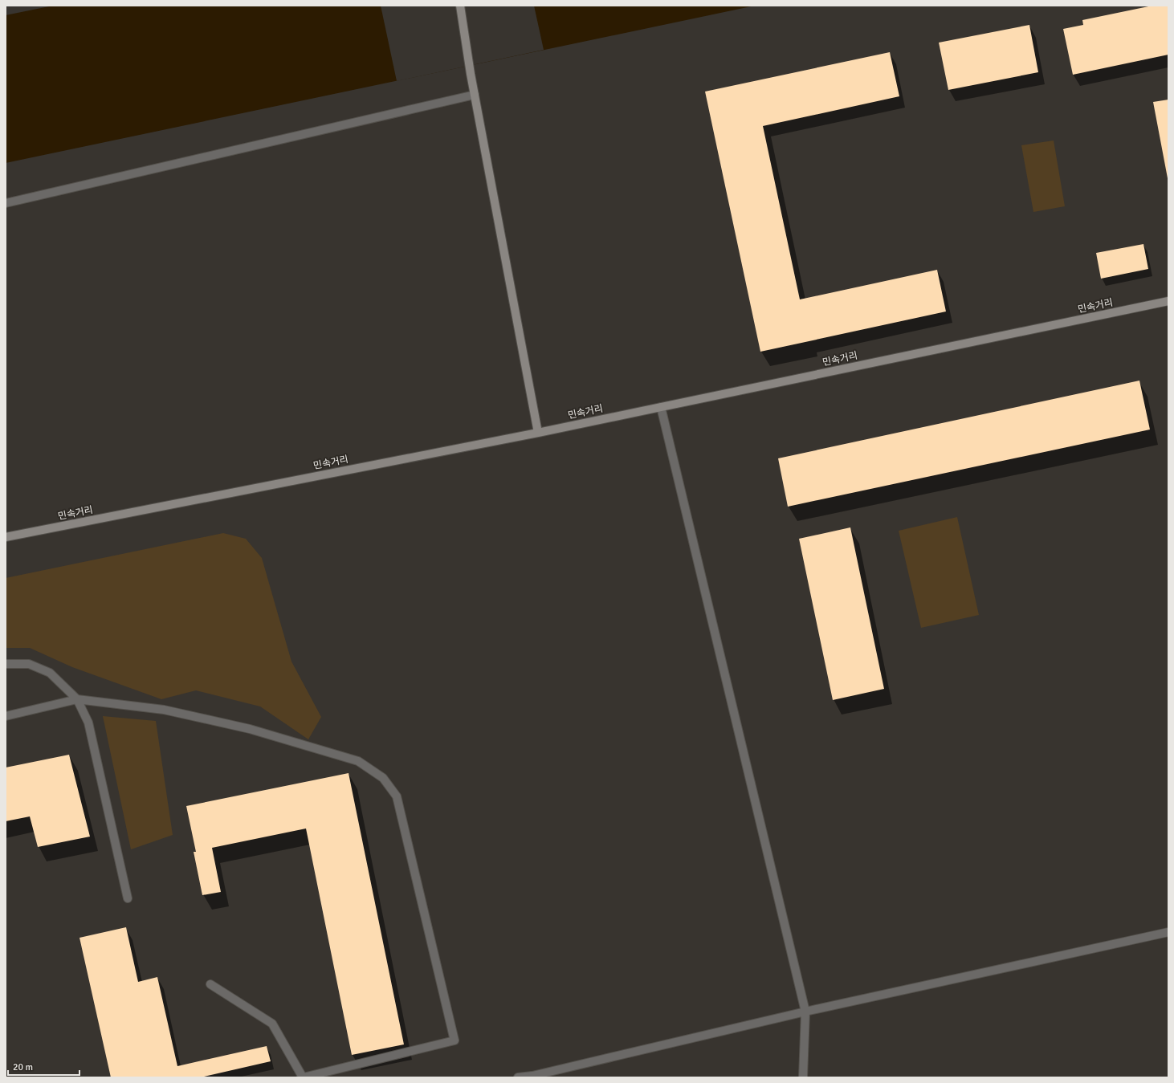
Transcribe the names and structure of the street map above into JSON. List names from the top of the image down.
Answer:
{
  "streets": {
    "street": ["민속거리"]
  },
  "scale_bar": "20 m"
}
